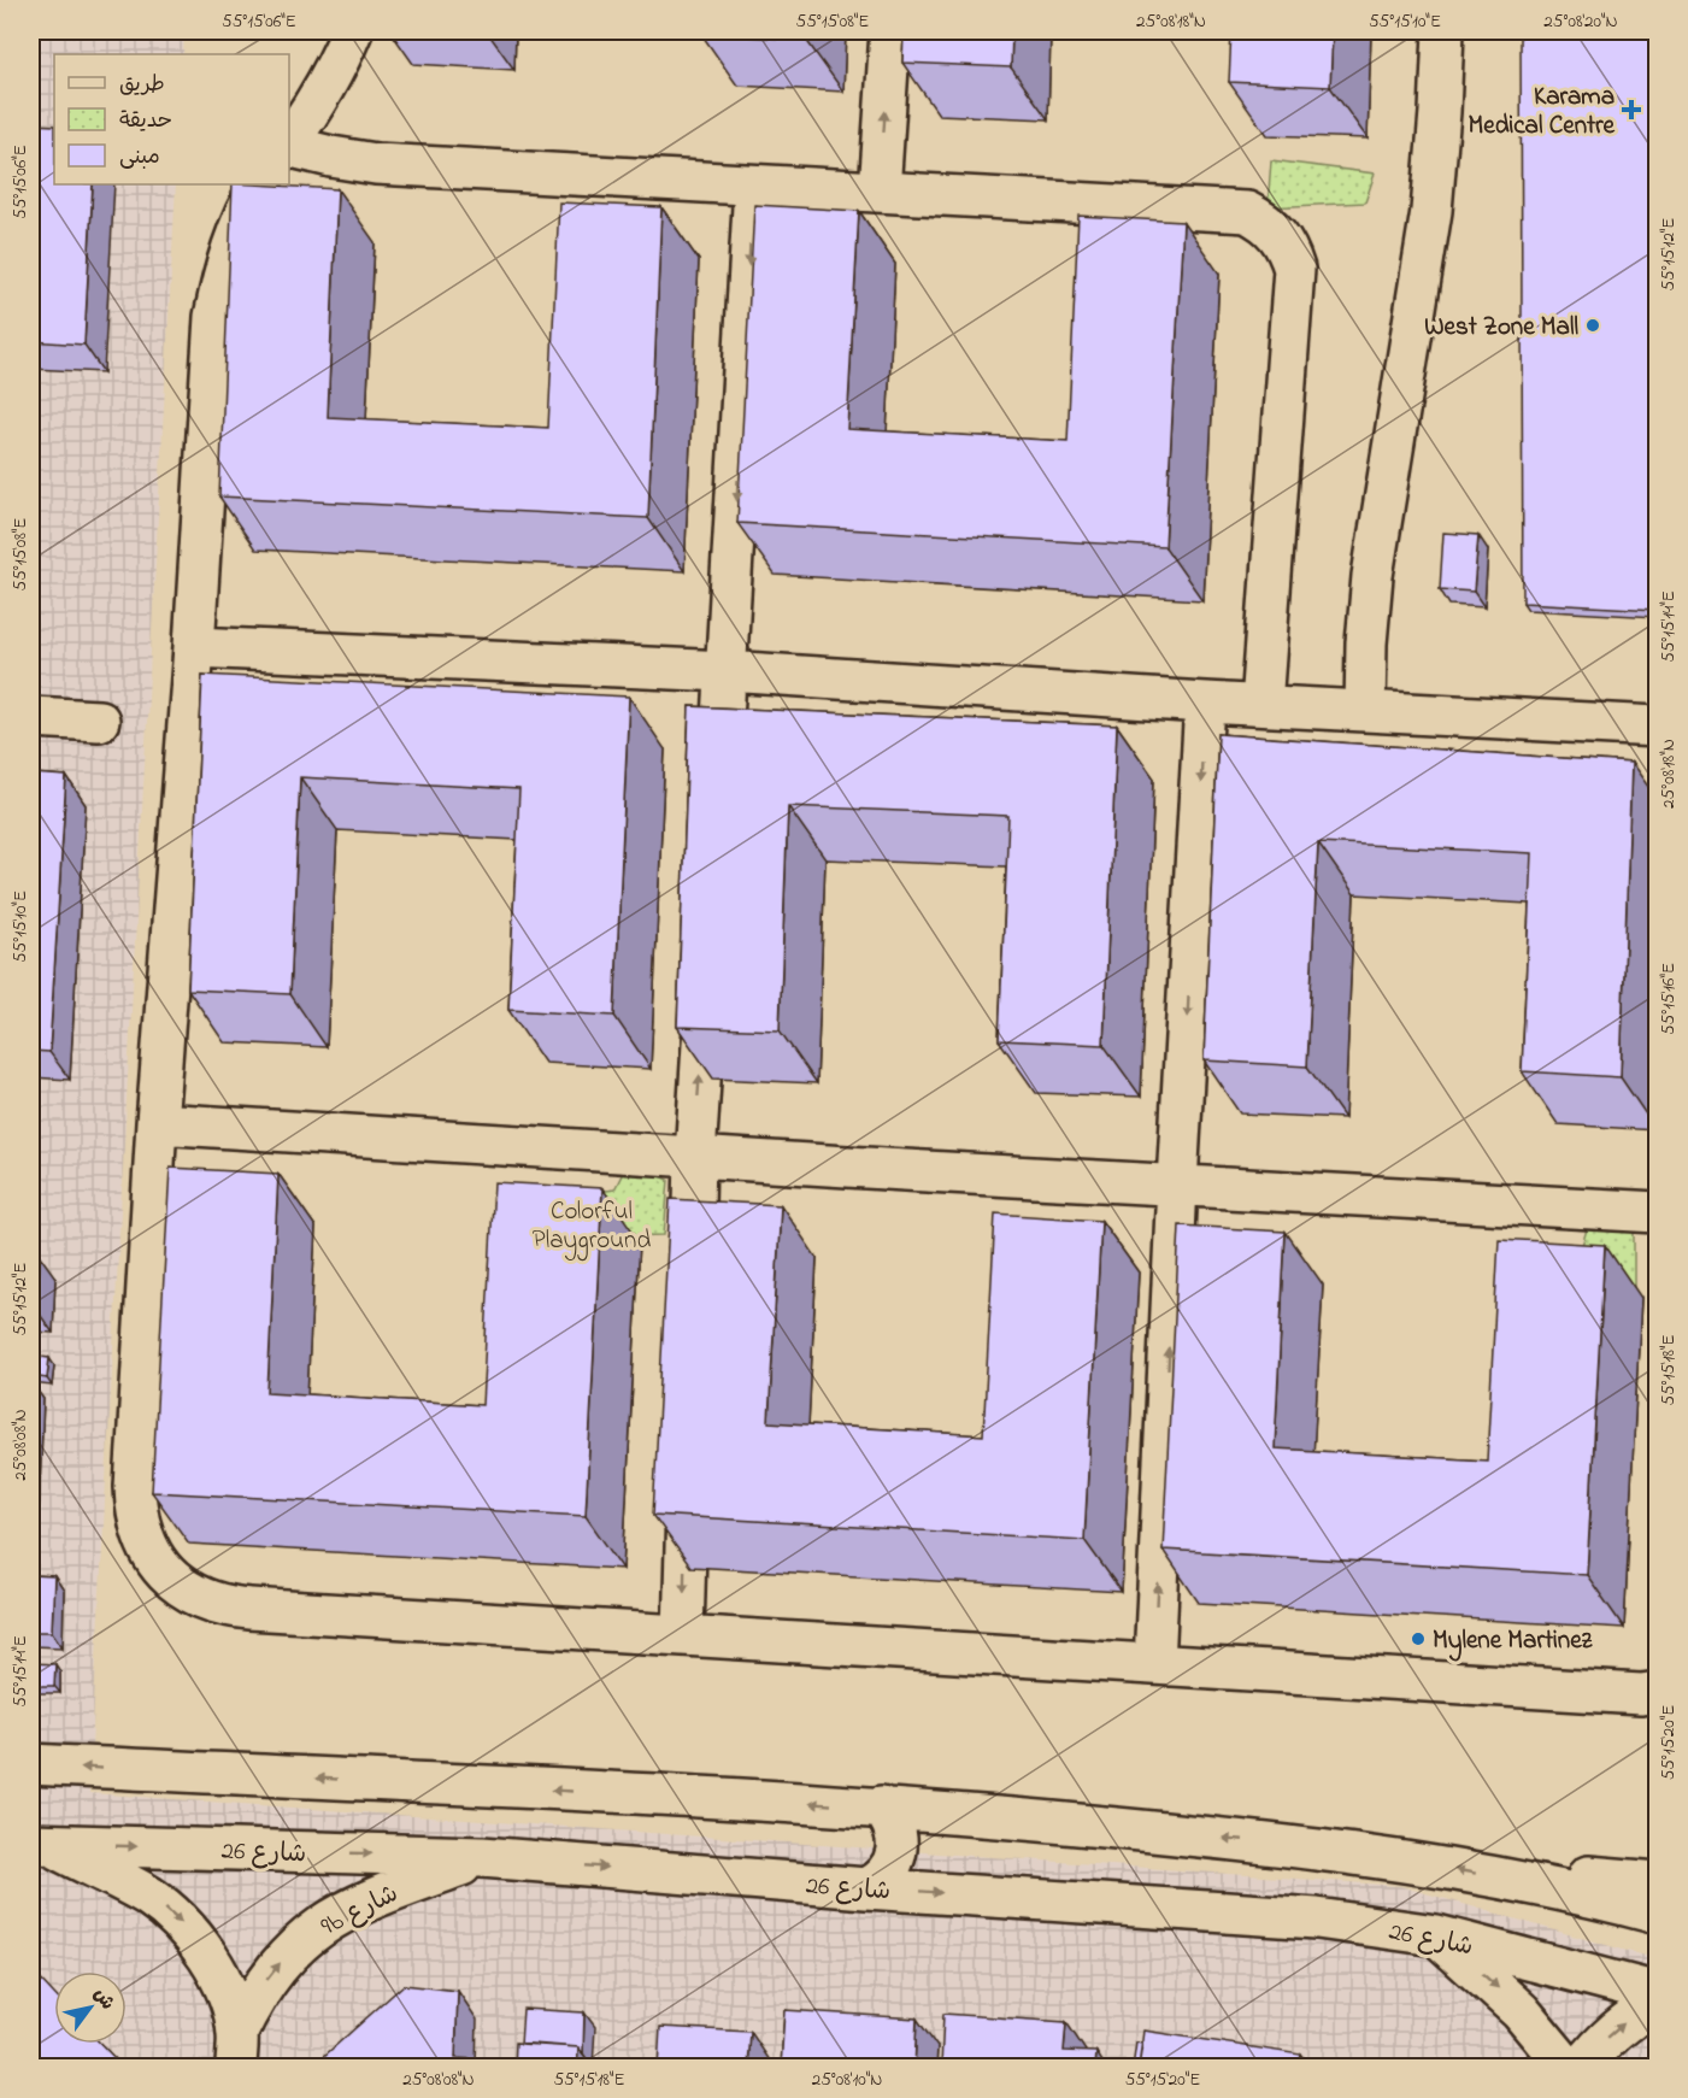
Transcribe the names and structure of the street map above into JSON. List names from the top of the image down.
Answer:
{
  "streets": {
    "street": ["شارع 26", "9b شارع"]
  },
  "crossings": [
    ["شارع 26", "9b شارع"]
  ],
  "parks": ["Colorful Playground"],
  "places": {
    "health": ["Karama Medical Centre"],
    "other": ["West Zone Mall", "Mylene Martinez"]
  },
  "legend": ["طريق", "حديقة", "مبنى"],
  "north": "top right",
  "coordinates": [
    "55°15'06\"E",
    "55°15'08\"E",
    "25°08'18\"N",
    "55°15'10\"E",
    "25°08'20\"N",
    "55°15'12\"E",
    "55°15'14\"E",
    "55°15'16\"E",
    "55°15'18\"E",
    "25°08'08\"N",
    "55°15'20\"E",
    "25°08'10\"N"
  ]
}
